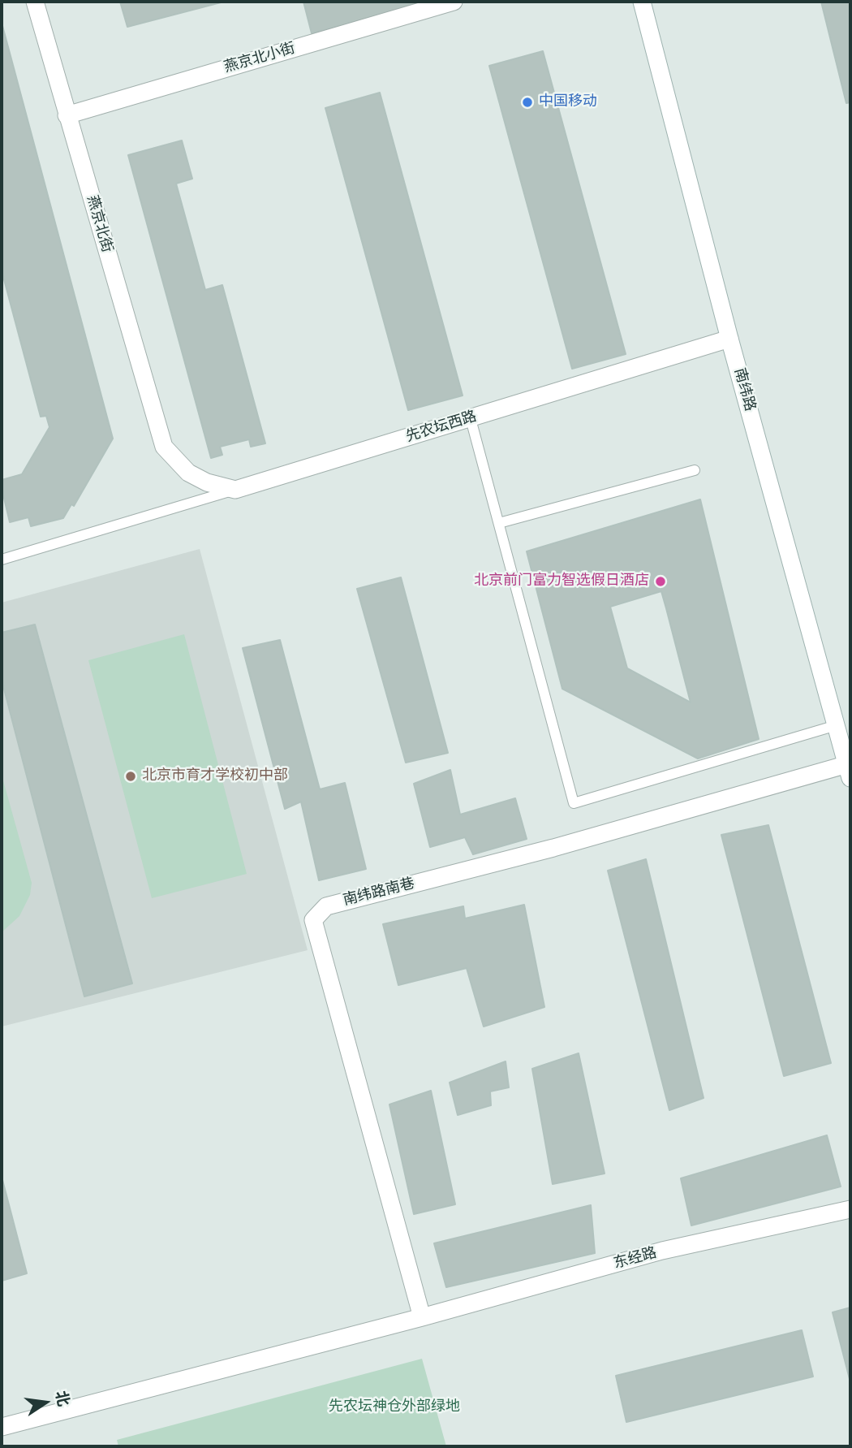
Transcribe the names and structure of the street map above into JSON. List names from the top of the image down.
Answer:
{
  "streets": {
    "street": [
      "燕京北小街",
      "燕京北街",
      "南纬路",
      "先农坛西路",
      "南纬路南巷",
      "东经路"
    ]
  },
  "crossings": [
    ["燕京北小街", "燕京北街"],
    ["燕京北街", "先农坛西路"],
    ["南纬路", "先农坛西路"],
    ["南纬路", "南纬路南巷"],
    ["南纬路南巷", "东经路"]
  ],
  "parks": ["先农坛神仓外部绿地"],
  "places": ["中国移动", "北京前门富力智选假日酒店", "北京市育才学校初中部"],
  "north": "right"
}
